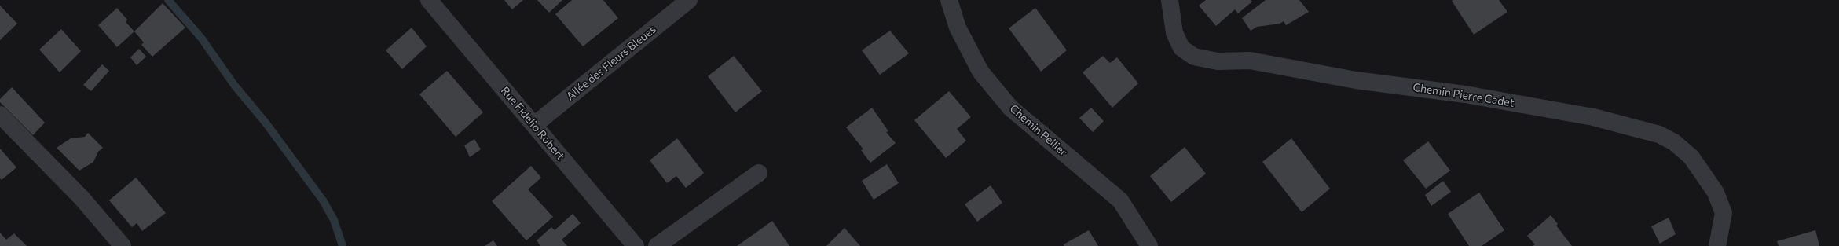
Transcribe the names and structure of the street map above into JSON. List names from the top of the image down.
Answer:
{
  "streets": {
    "street": [
      "Allée des Fleurs Bleues",
      "Chemin Pierre Cadet",
      "Rue Fidelio Robert",
      "Chemin Pellier"
    ]
  },
  "crossings": [
    ["Allée des Fleurs Bleues", "Rue Fidelio Robert"]
  ]
}
